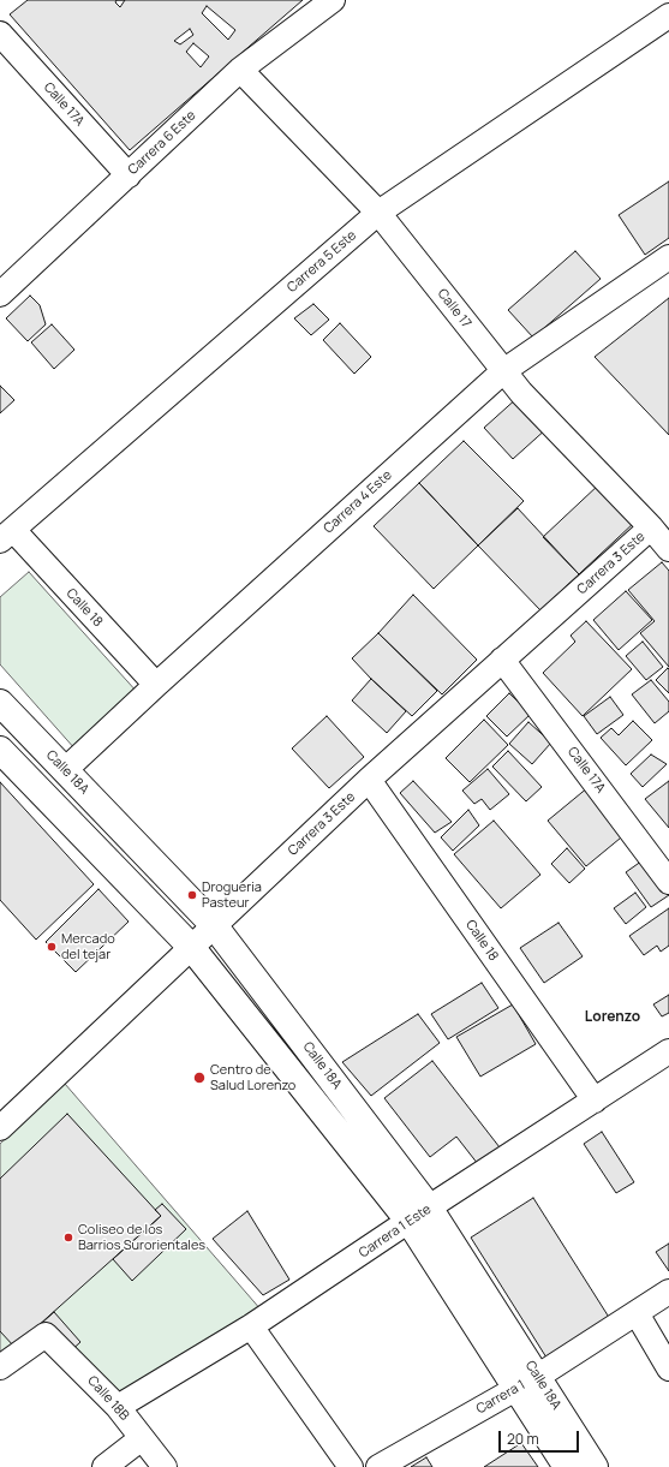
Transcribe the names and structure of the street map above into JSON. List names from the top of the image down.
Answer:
{
  "streets": {
    "main road": ["Calle 18A"],
    "street": [
      "Calle 17A",
      "Carrera 6 Este",
      "Carrera 5 Este",
      "Calle 17",
      "Carrera 4 Este",
      "Carrera 3 Este",
      "Calle 18",
      "Carrera 1 Este",
      "Carrera 1",
      "Calle 18B"
    ]
  },
  "crossings": [
    ["Calle 17A", "Carrera 6 Este"],
    ["Calle 17A", "Carrera 3 Este"],
    ["Carrera 6 Este", "Calle 17"],
    ["Carrera 5 Este", "Calle 17"],
    ["Carrera 5 Este", "Calle 18"],
    ["Calle 17", "Carrera 4 Este"],
    ["Calle 17", "Carrera 3 Este"],
    ["Carrera 4 Este", "Calle 18"],
    ["Carrera 4 Este", "Calle 18A"],
    ["Carrera 3 Este", "Calle 18"],
    ["Carrera 3 Este", "Calle 18A"],
    ["Calle 18", "Carrera 1 Este"],
    ["Calle 18A", "Carrera 1 Este"],
    ["Calle 18A", "Carrera 1"],
    ["Carrera 1 Este", "Calle 18B"]
  ],
  "districts": ["Lorenzo"],
  "places": [
    "Drogueria Pasteur",
    "Mercado del tejar",
    "Centro de Salud Lorenzo",
    "Coliseo de los Barrios Surorientales"
  ],
  "scale_bar": "20 m"
}
